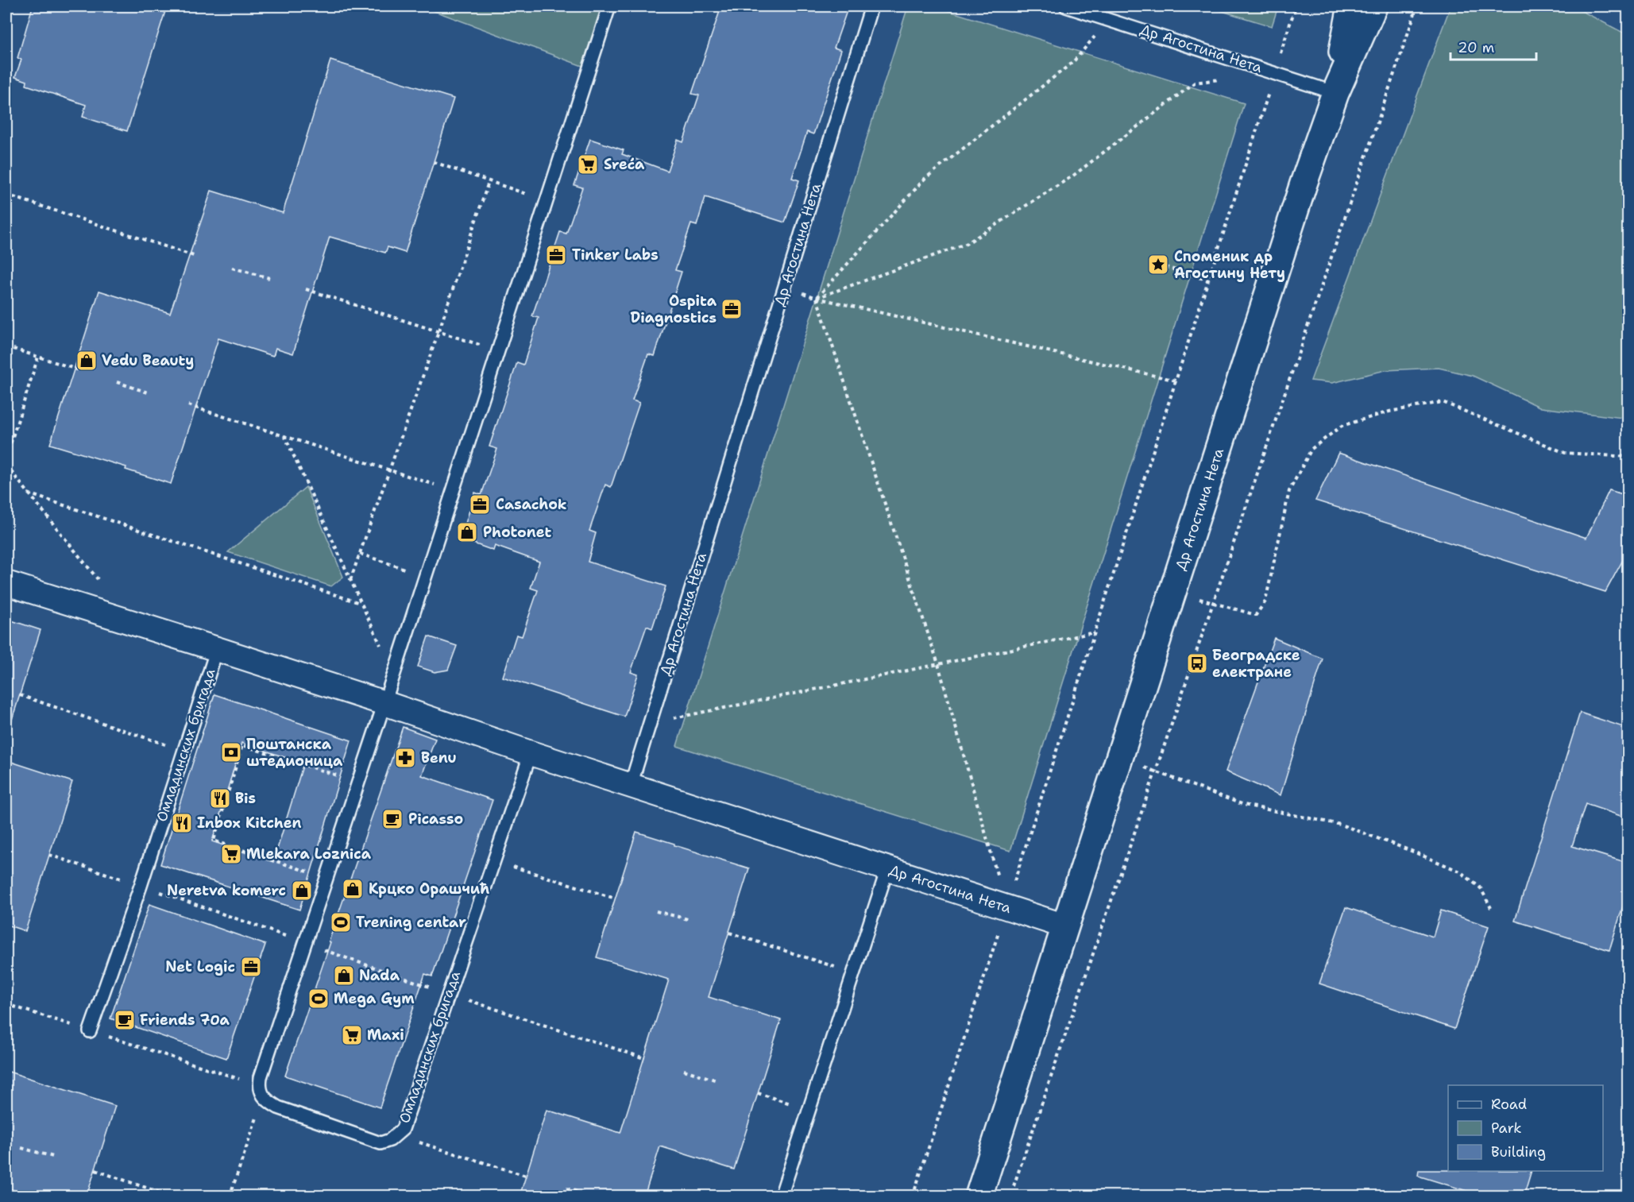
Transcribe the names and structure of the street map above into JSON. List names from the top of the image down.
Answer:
{
  "streets": {
    "street": ["Др Агостина Нета", "Омладинских бригада"]
  },
  "crossings": [
    ["Др Агостина Нета", "Омладинских бригада"]
  ],
  "places": {
    "supermarket": ["Sreća", "Mlekara Loznica", "Maxi"],
    "office": [
      "Tinker Labs",
      "Ospita Diagnostics",
      "Casachok",
      "Net Logic"
    ],
    "place": ["Споменик др Агостину Нету"],
    "shop": [
      "Vedu Beauty",
      "Photonet",
      "Крцко Орашчић",
      "Neretva komerc",
      "Nada"
    ],
    "bus stop": ["Београдске електране"],
    "bank": ["Поштанска штедионица"],
    "pharmacy": ["Benu"],
    "restaurant": ["Bis", "Inbox Kitchen"],
    "cafe": ["Picasso", "Friends 70a"],
    "sports": ["Trening centar", "Mega Gym"]
  },
  "legend": ["Road", "Park", "Building"],
  "scale_bar": "20 m"
}
